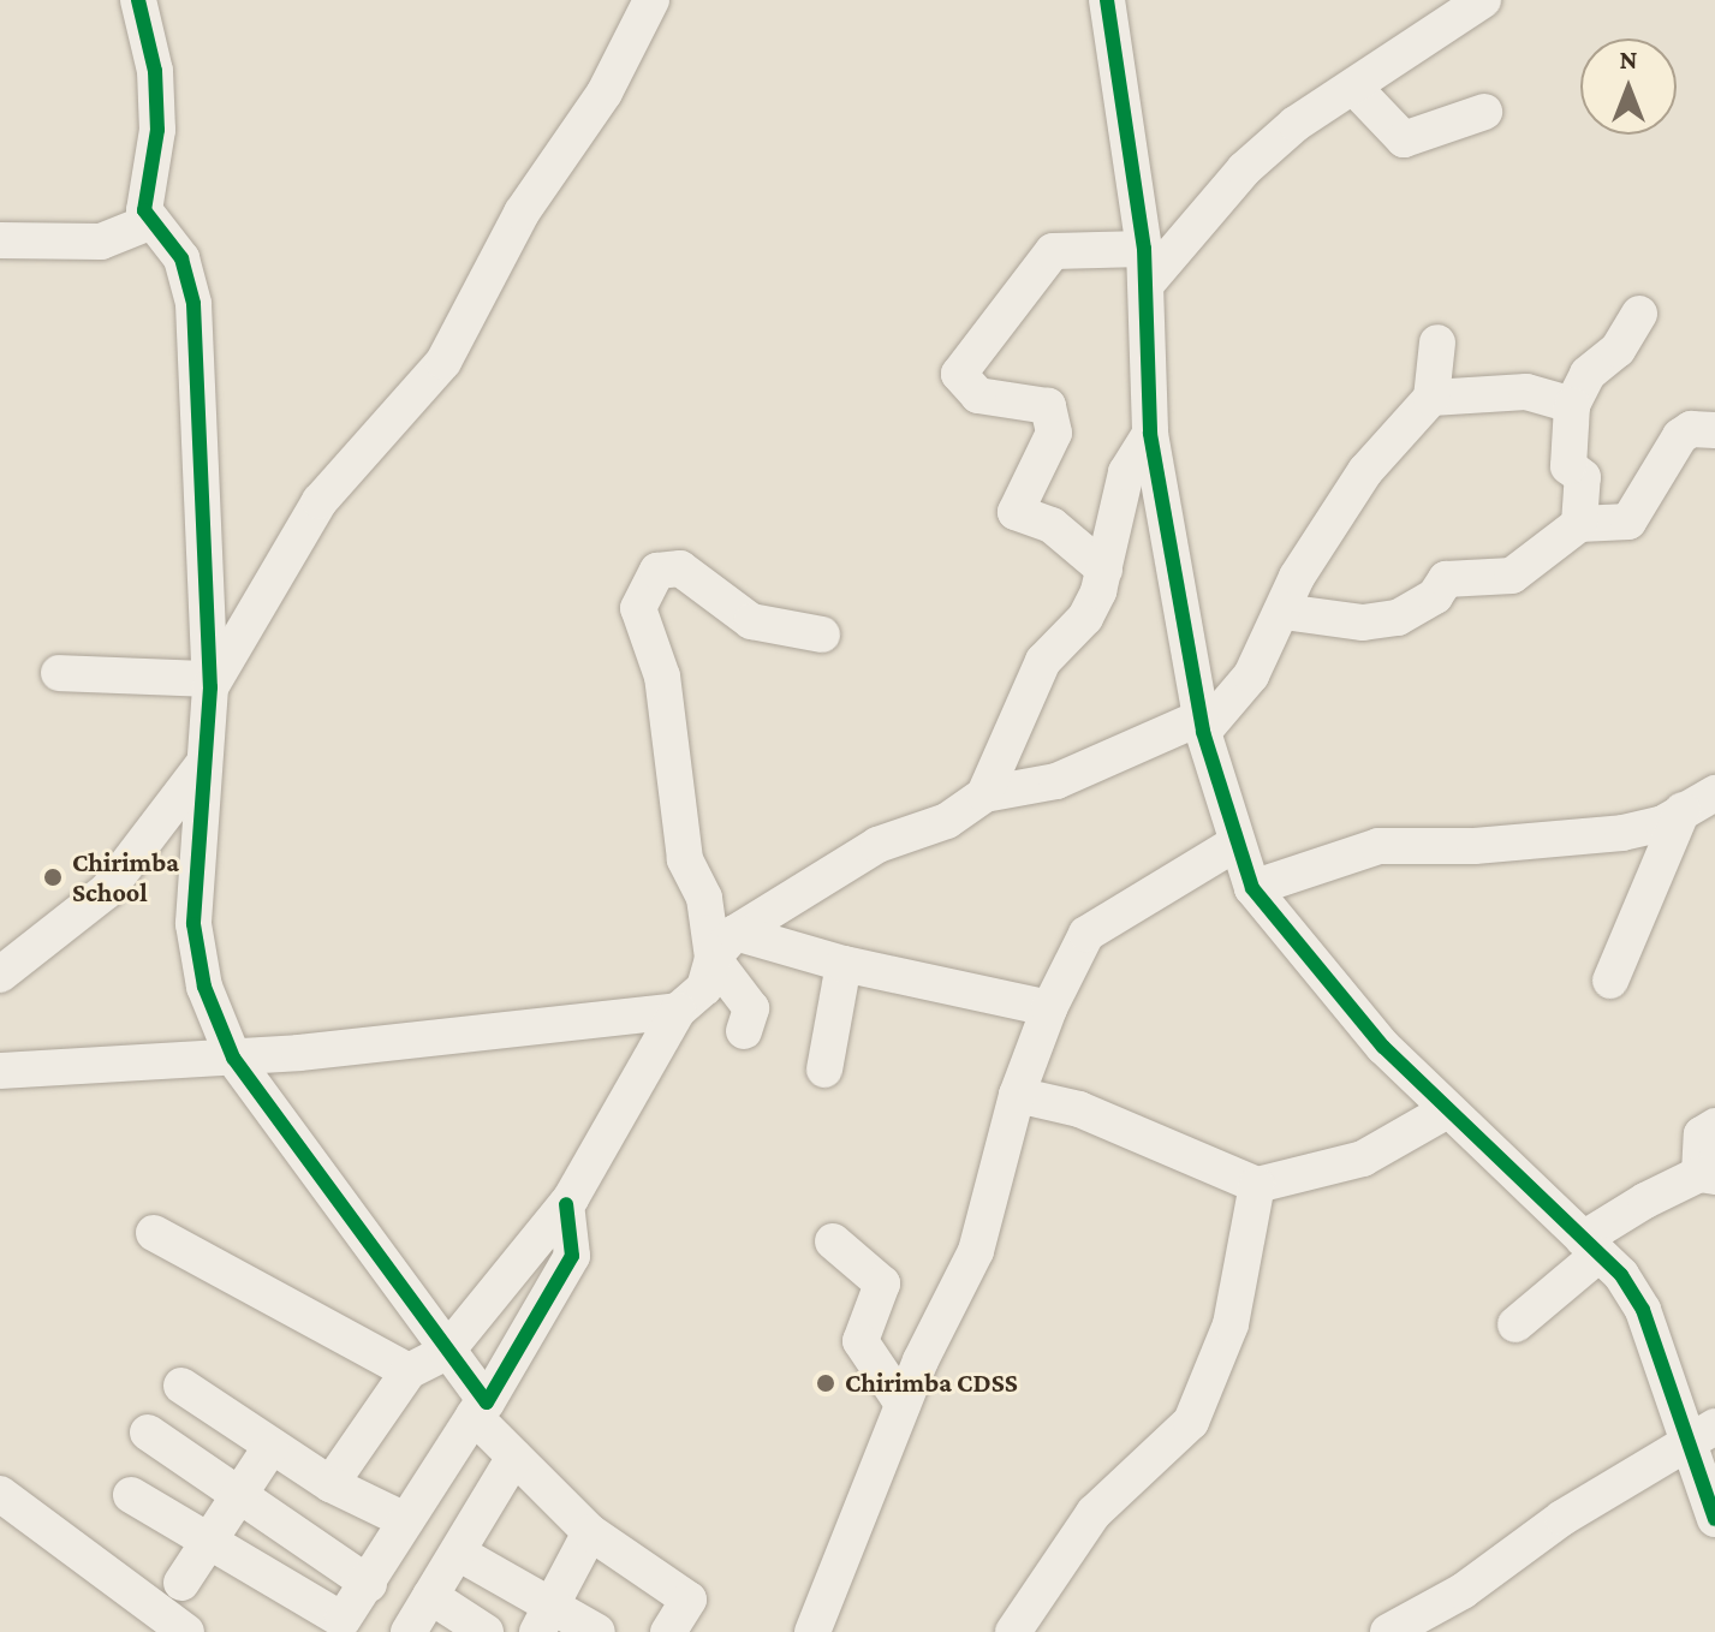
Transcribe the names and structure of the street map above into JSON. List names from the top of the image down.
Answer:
{
  "places": ["Chirimba School", "Chirimba CDSS"],
  "north": "top"
}
